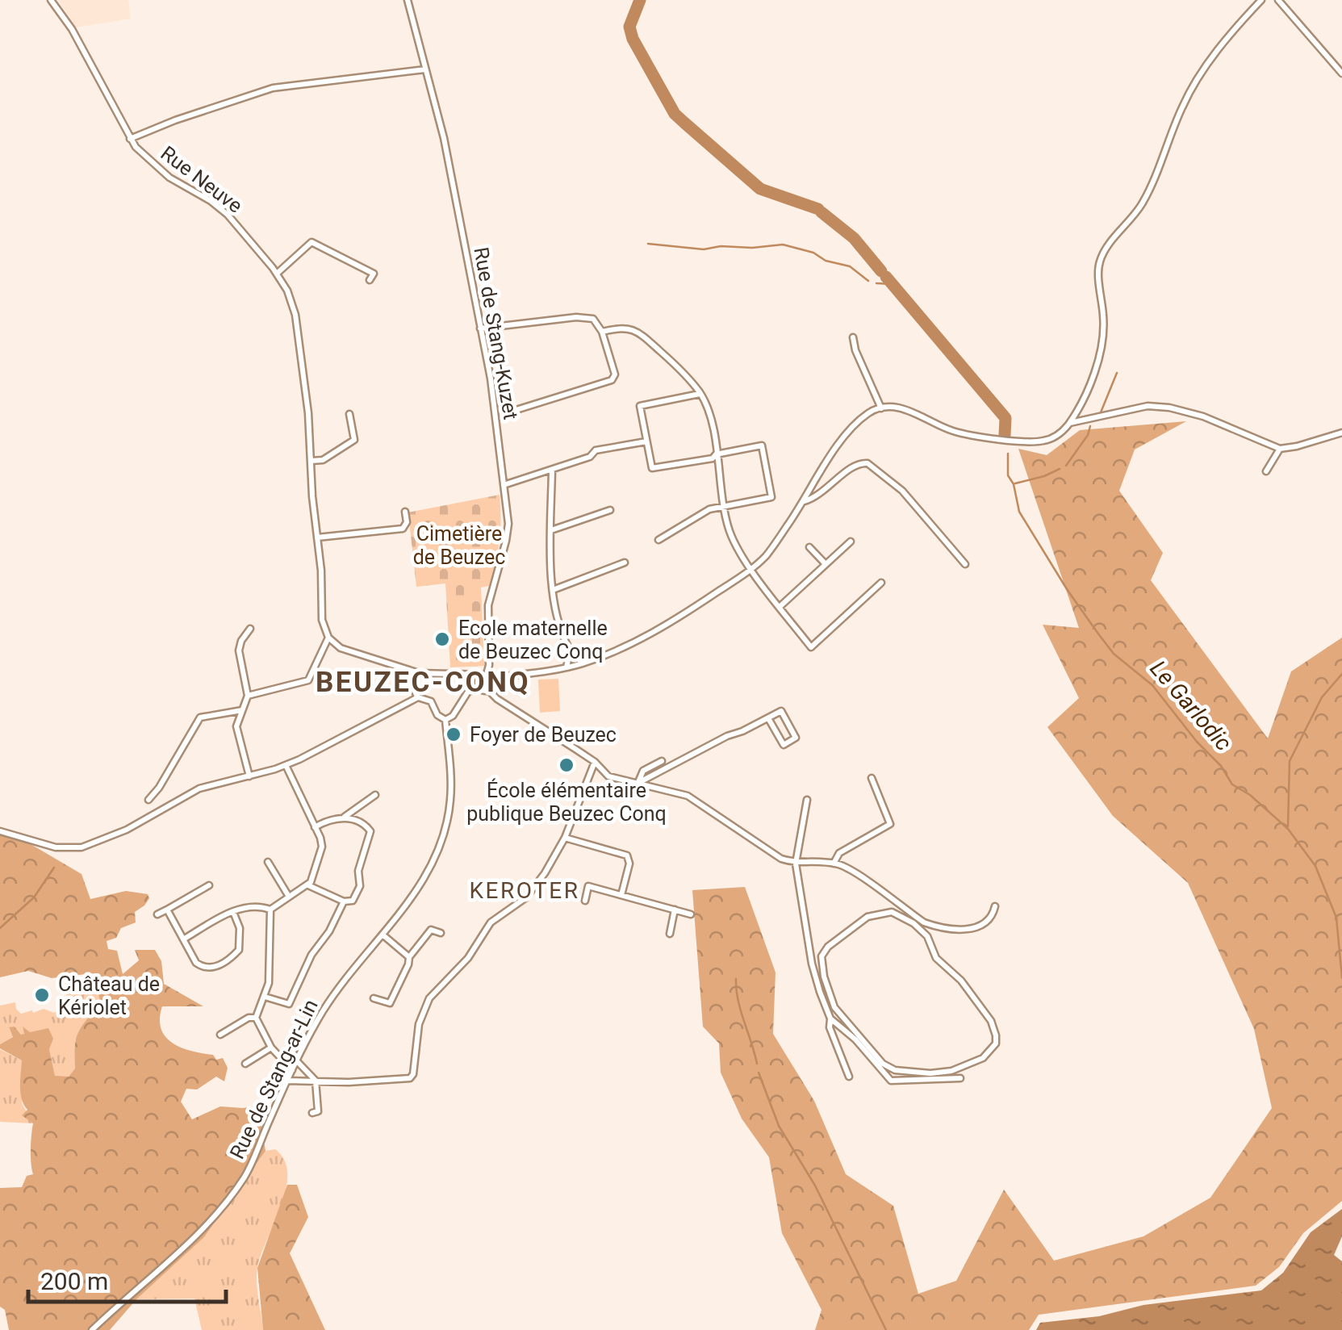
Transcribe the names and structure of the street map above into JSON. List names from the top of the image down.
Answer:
{
  "streets": {
    "street": ["Rue Neuve", "Rue de Stang-Kuzet", "Rue de Stang-ar-Lin"]
  },
  "districts": ["BEUZEC-CONQ", "KEROTER"],
  "water": ["Le Garlodic"],
  "parks": ["Cimetière de Beuzec"],
  "places": [
    "Ecole maternelle de Beuzec Conq",
    "Foyer de Beuzec",
    "École élémentaire publique Beuzec Conq",
    "Château de Kériolet"
  ],
  "scale_bar": "200 m"
}
